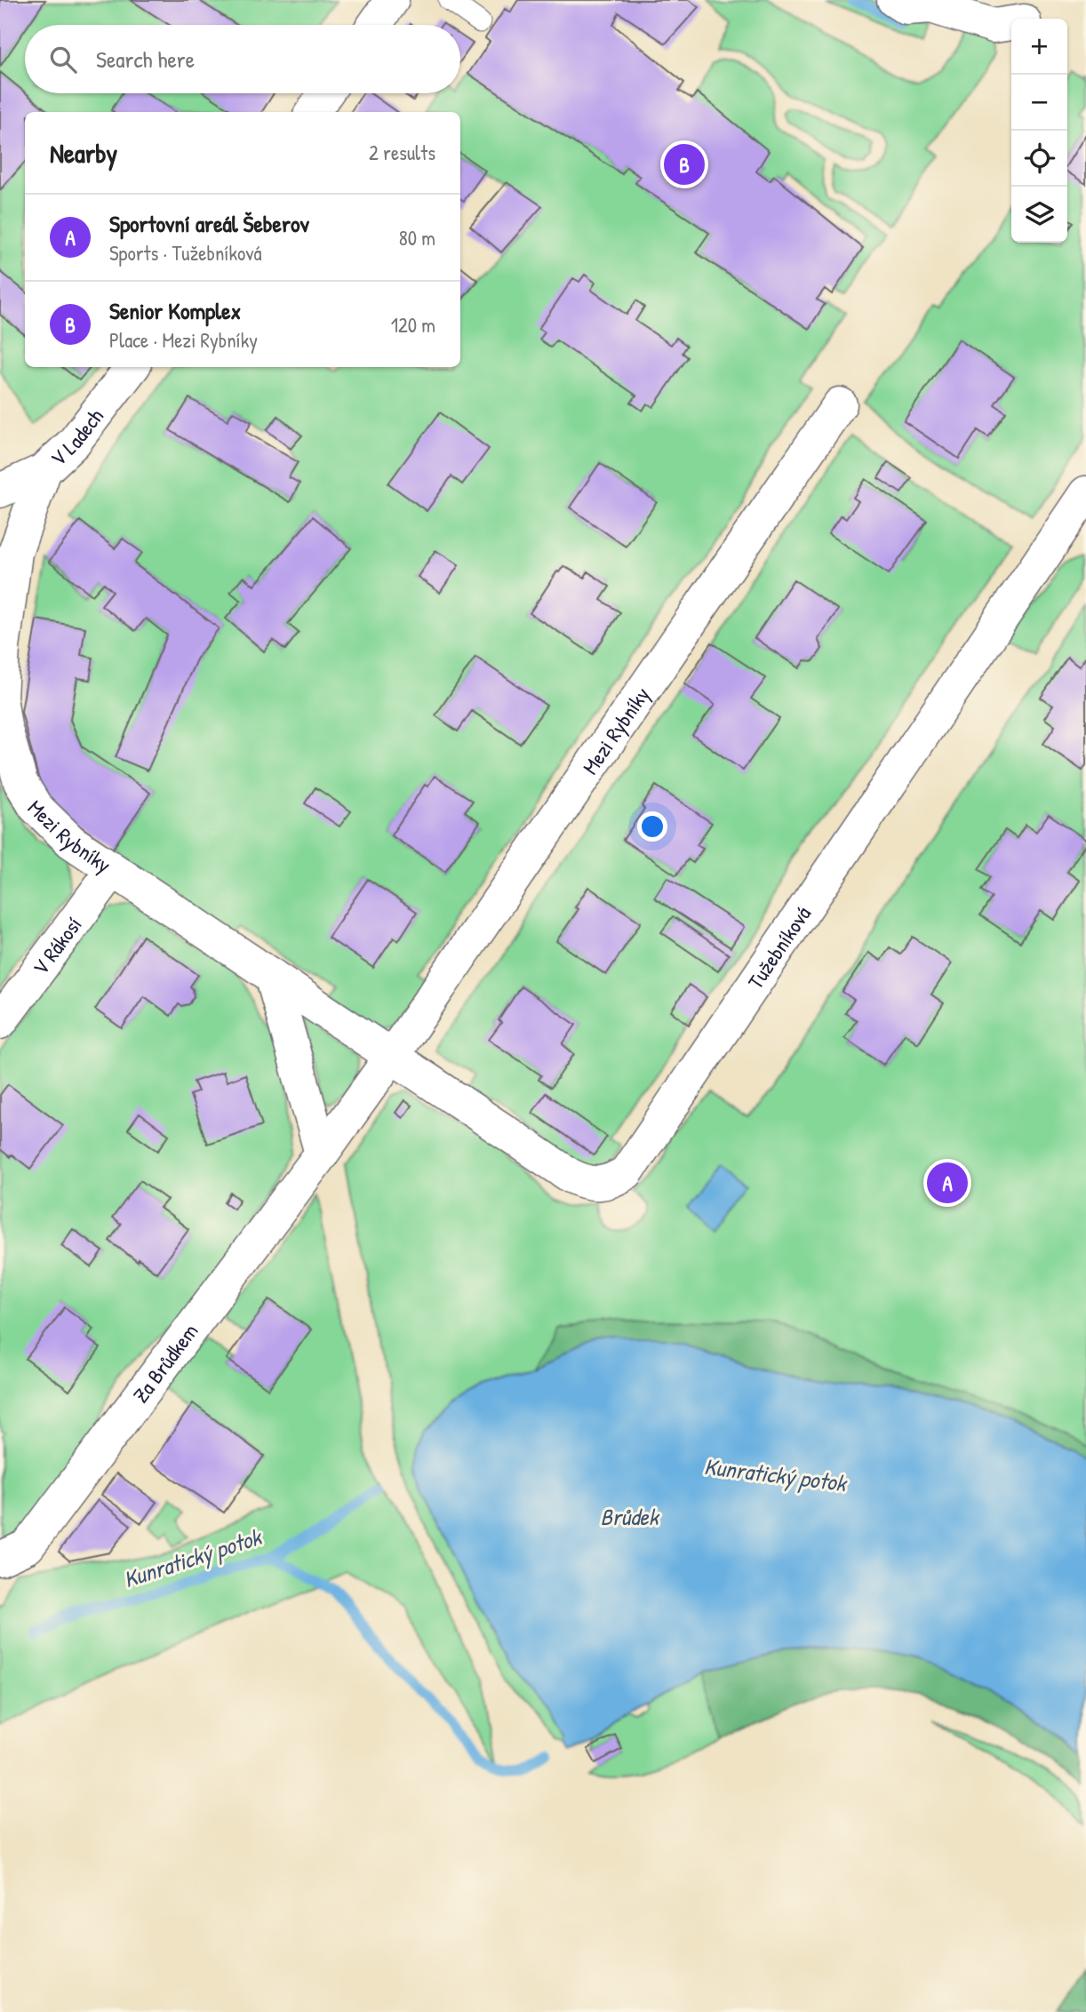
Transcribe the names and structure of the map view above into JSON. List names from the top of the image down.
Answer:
{
  "streets": {
    "street": [
      "V Ladech",
      "Mezi Rybníky",
      "V Rákosí",
      "Tužebníková",
      "Za Brůdkem"
    ]
  },
  "crossings": [
    ["V Ladech", "Mezi Rybníky"],
    ["Mezi Rybníky", "V Rákosí"],
    ["Mezi Rybníky", "Tužebníková"],
    ["Mezi Rybníky", "Za Brůdkem"]
  ],
  "water": ["Kunratický potok", "Brůdek"],
  "page": {
    "map_buttons": ["+", "−"],
    "search": "Search here",
    "heading": ["Nearby", "2 results"],
    "pins": ["B", "A"],
    "list": [
      {
        "mark": "A",
        "name": "Sportovní areál Šeberov",
        "note": "Sports · Tužebníková",
        "value": "80 m"
      },
      {
        "mark": "B",
        "name": "Senior Komplex",
        "note": "Place · Mezi Rybníky",
        "value": "120 m"
      }
    ]
  }
}
